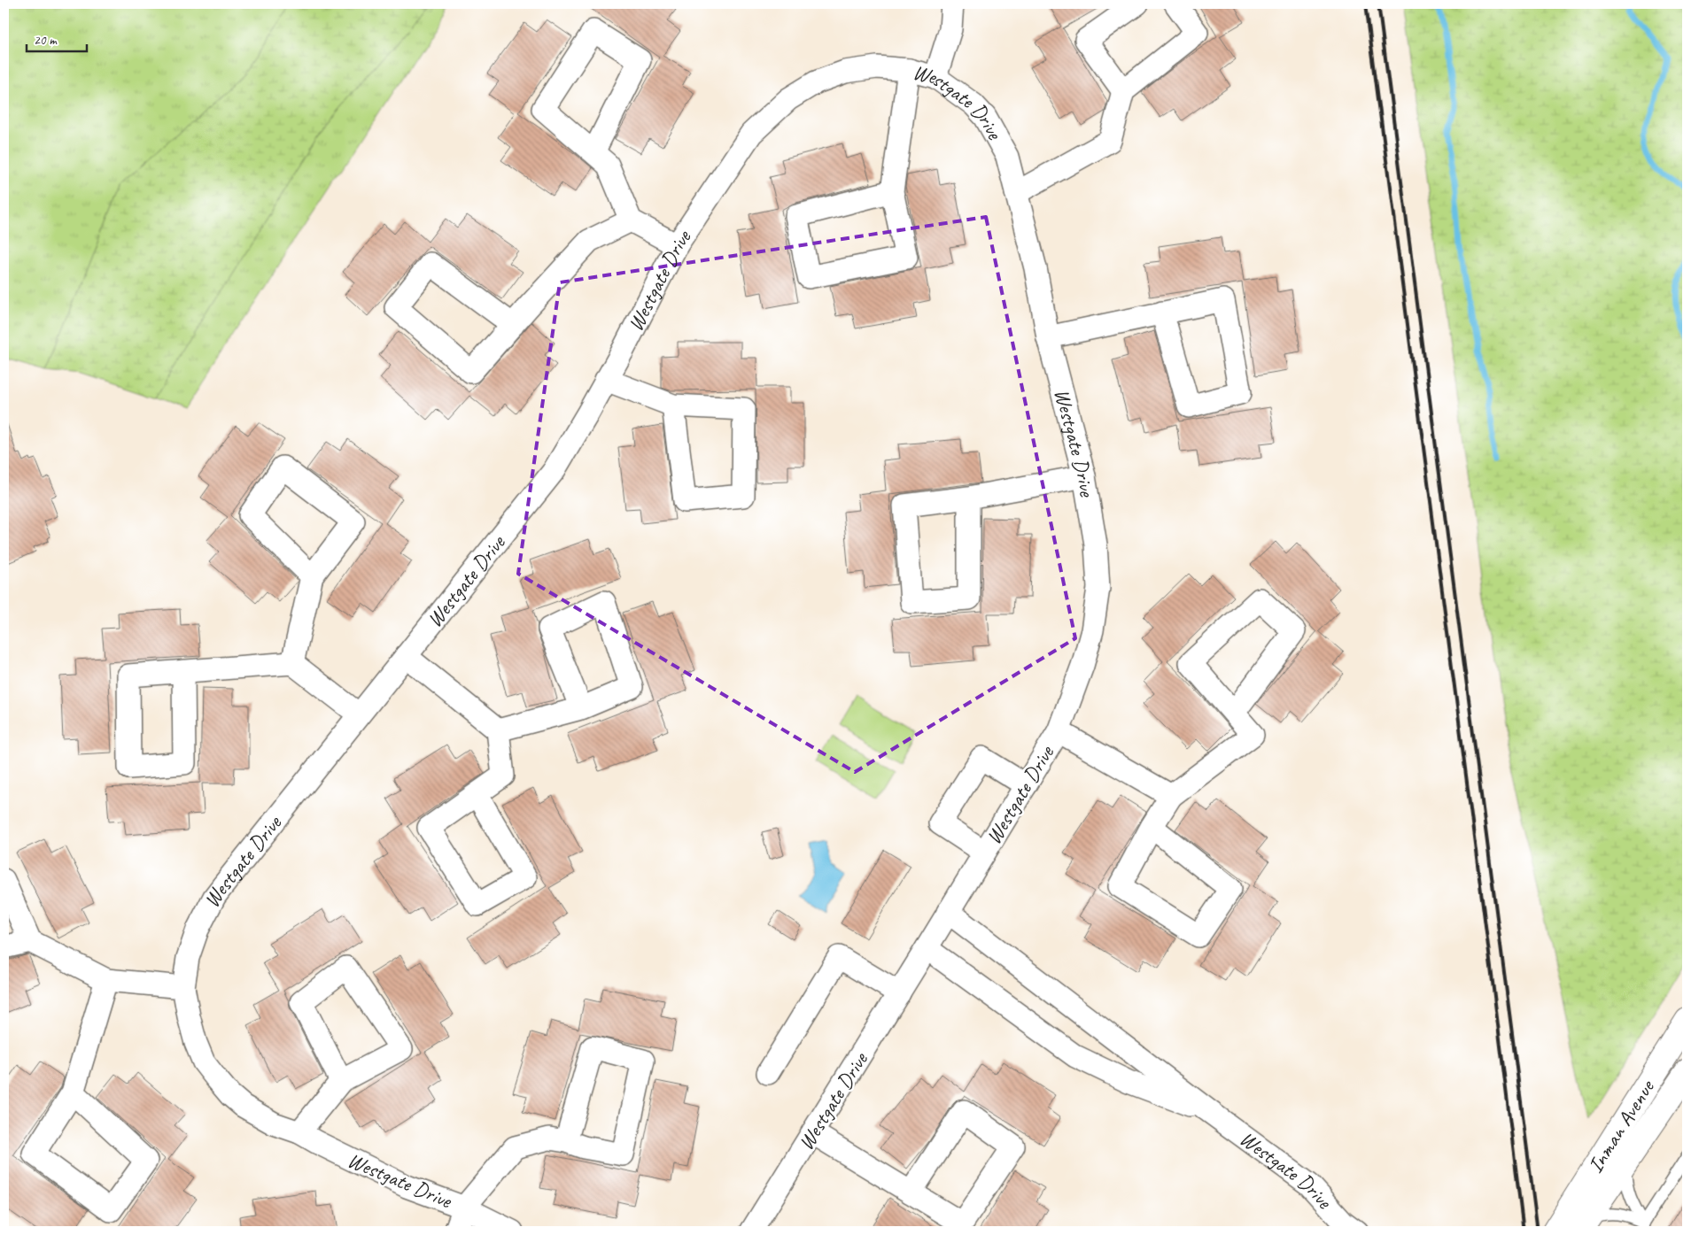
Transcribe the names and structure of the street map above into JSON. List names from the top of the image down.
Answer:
{
  "streets": {
    "main road": ["Inman Avenue"],
    "street": ["Westgate Drive"]
  },
  "scale_bar": "20 m"
}
